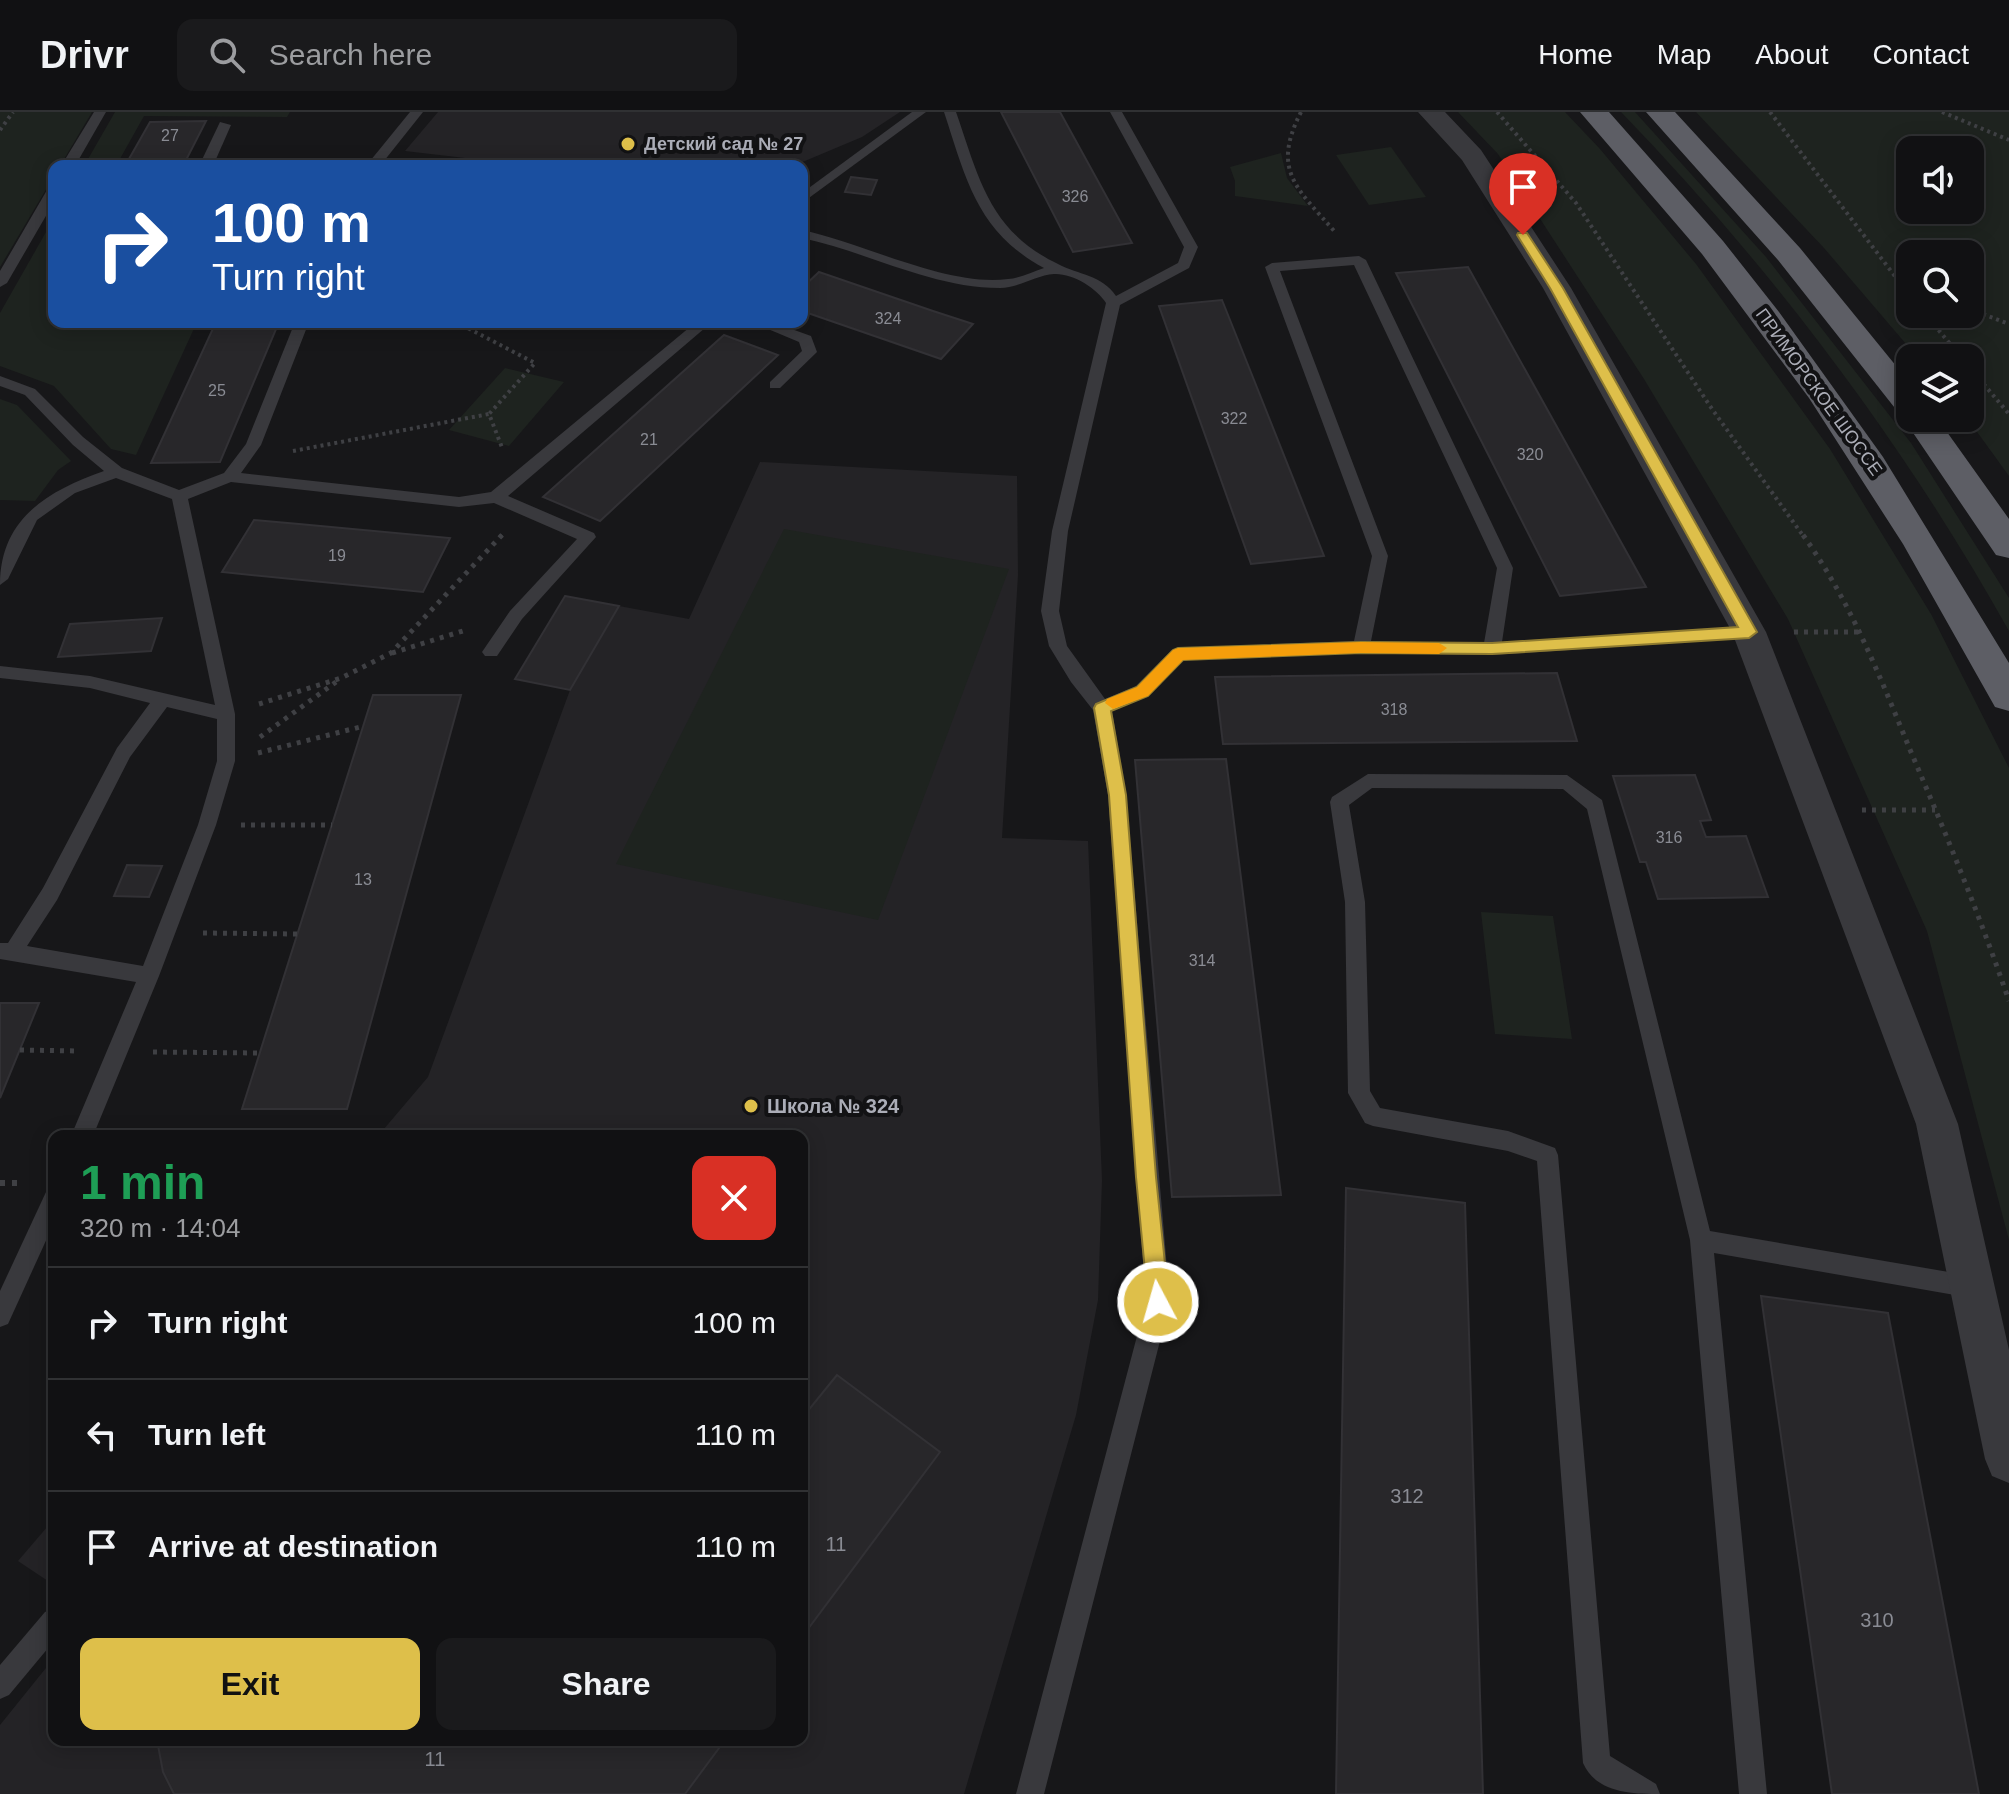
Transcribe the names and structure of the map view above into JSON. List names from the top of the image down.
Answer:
{
  "streets": {
    "highway": ["ПРИМОРСКОЕ ШОССЕ"]
  },
  "places": ["Детский сад № 27", "Школа № 324"],
  "house_numbers": [
    "27",
    "326",
    "324",
    "25",
    "322",
    "21",
    "320",
    "19",
    "318",
    "316",
    "13",
    "314",
    "312",
    "11",
    "310",
    "11"
  ],
  "page": {
    "header": "Drivr",
    "search": "Search here",
    "nav": [
      "Home",
      "Map",
      "About",
      "Contact"
    ],
    "turn": ["100 m", "Turn right"],
    "heading": ["1 min", "320 m · 14:04"],
    "list": [
      {
        "name": "Turn right",
        "value": "100 m"
      },
      {
        "name": "Turn left",
        "value": "110 m"
      },
      {
        "name": "Arrive at destination",
        "value": "110 m"
      }
    ],
    "buttons": ["Exit", "Share"]
  }
}
